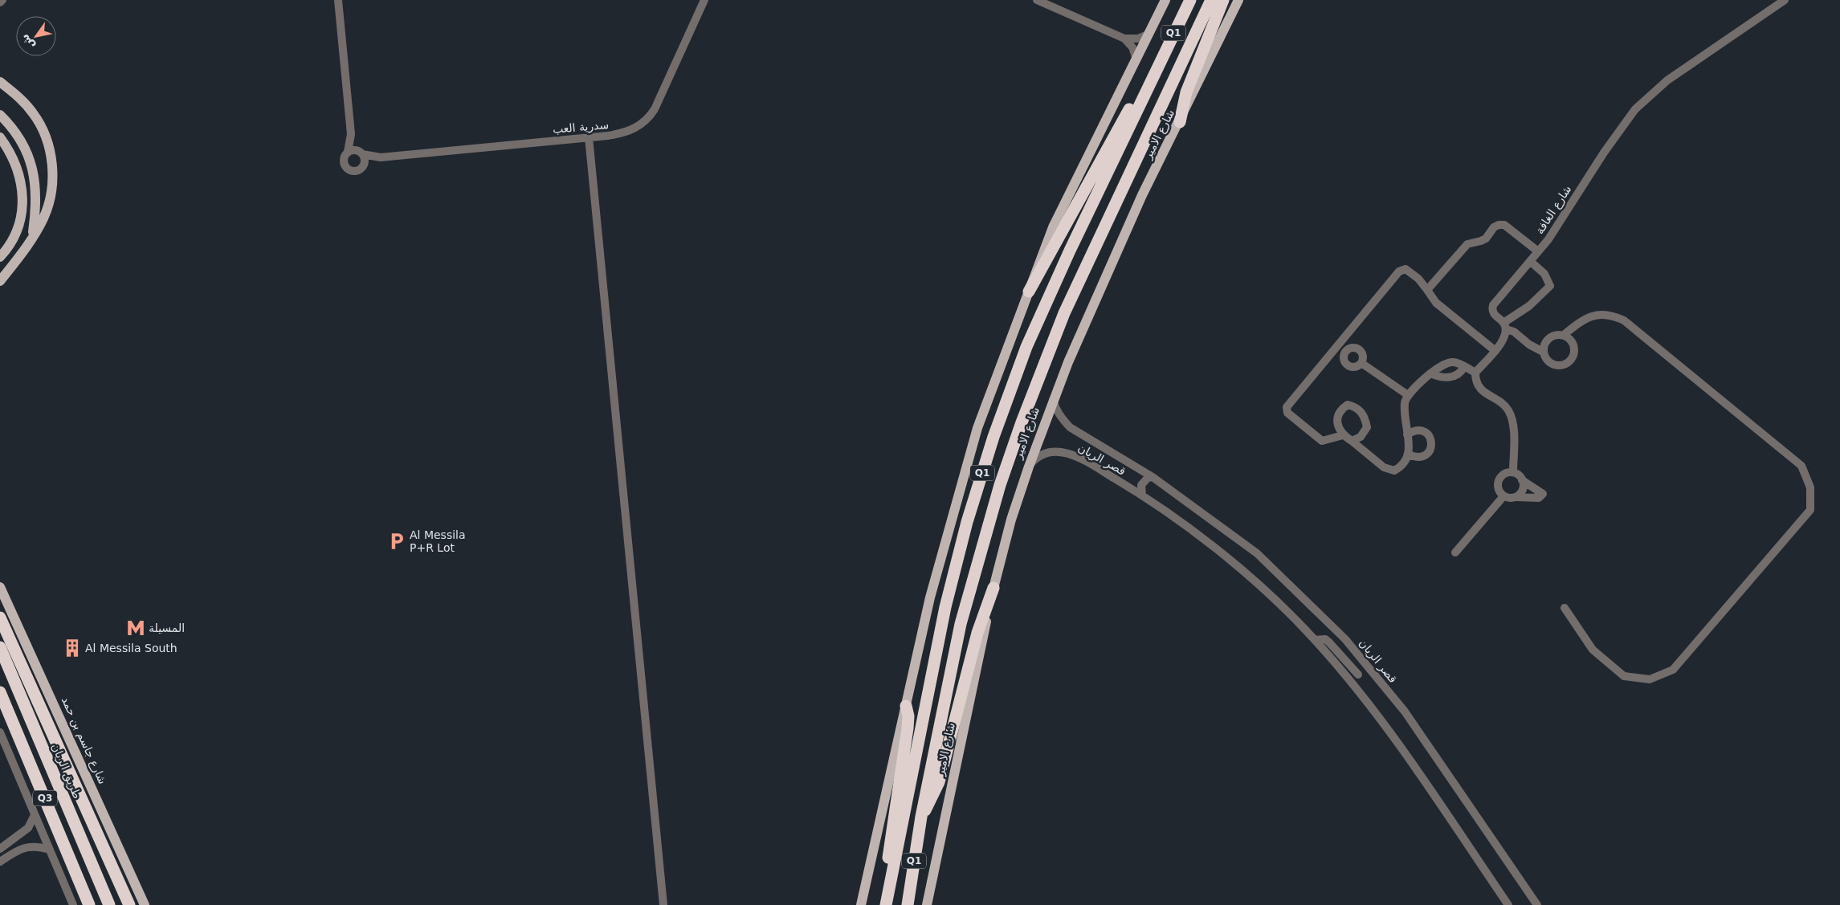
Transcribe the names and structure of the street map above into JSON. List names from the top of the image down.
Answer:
{
  "streets": {
    "highway": [
      "Q1",
      "شارع الامير",
      "طريق الريان",
      "Q3"
    ],
    "main road": ["شارع جاسم بن حمد"],
    "street": ["سدرية العب", "شارع الغافة", "قصر الريان"]
  },
  "crossings": [
    ["شارع الامير", "قصر الريان"]
  ],
  "places": {
    "parking": ["Al Messila P+R Lot"],
    "metro station": ["المسيلة"],
    "building": ["Al Messila South"]
  },
  "north": "bottom left"
}
